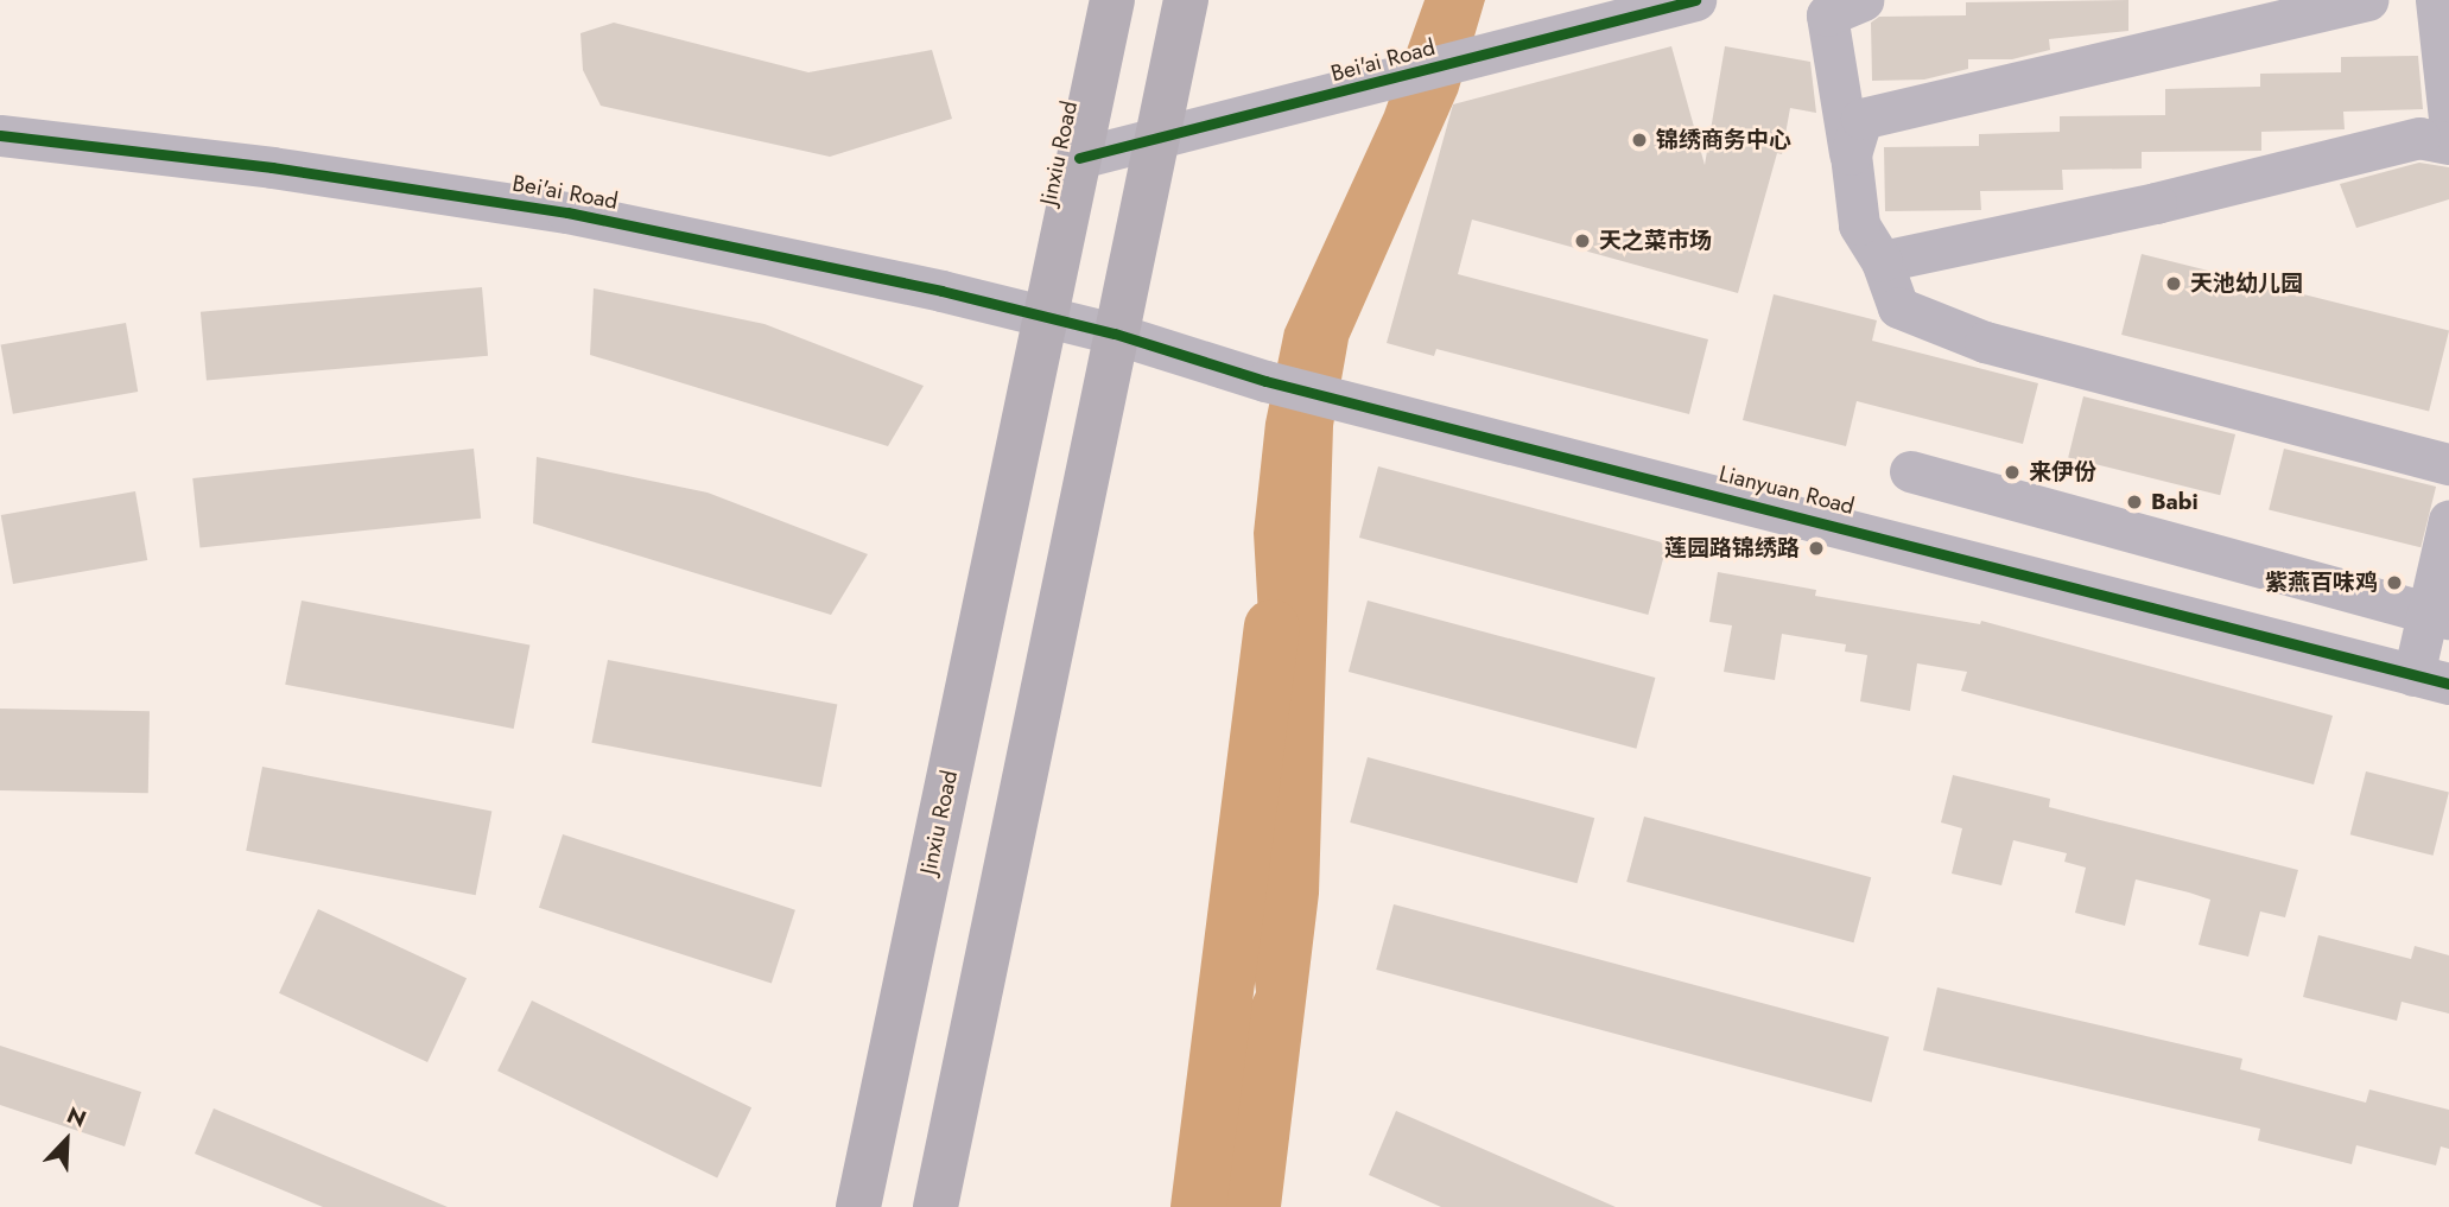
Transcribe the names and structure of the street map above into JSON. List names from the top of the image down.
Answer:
{
  "streets": {
    "main road": ["Jinxiu Road"],
    "street": ["Bei'ai Road", "Lianyuan Road"]
  },
  "crossings": [
    ["Bei'ai Road", "Jinxiu Road"],
    ["Bei'ai Road", "Lianyuan Road"]
  ],
  "places": [
    "锦绣商务中心",
    "天之菜市场",
    "天池幼儿园",
    "来伊份",
    "Babi",
    "莲园路锦绣路",
    "紫燕百味鸡"
  ],
  "north": "top right"
}
